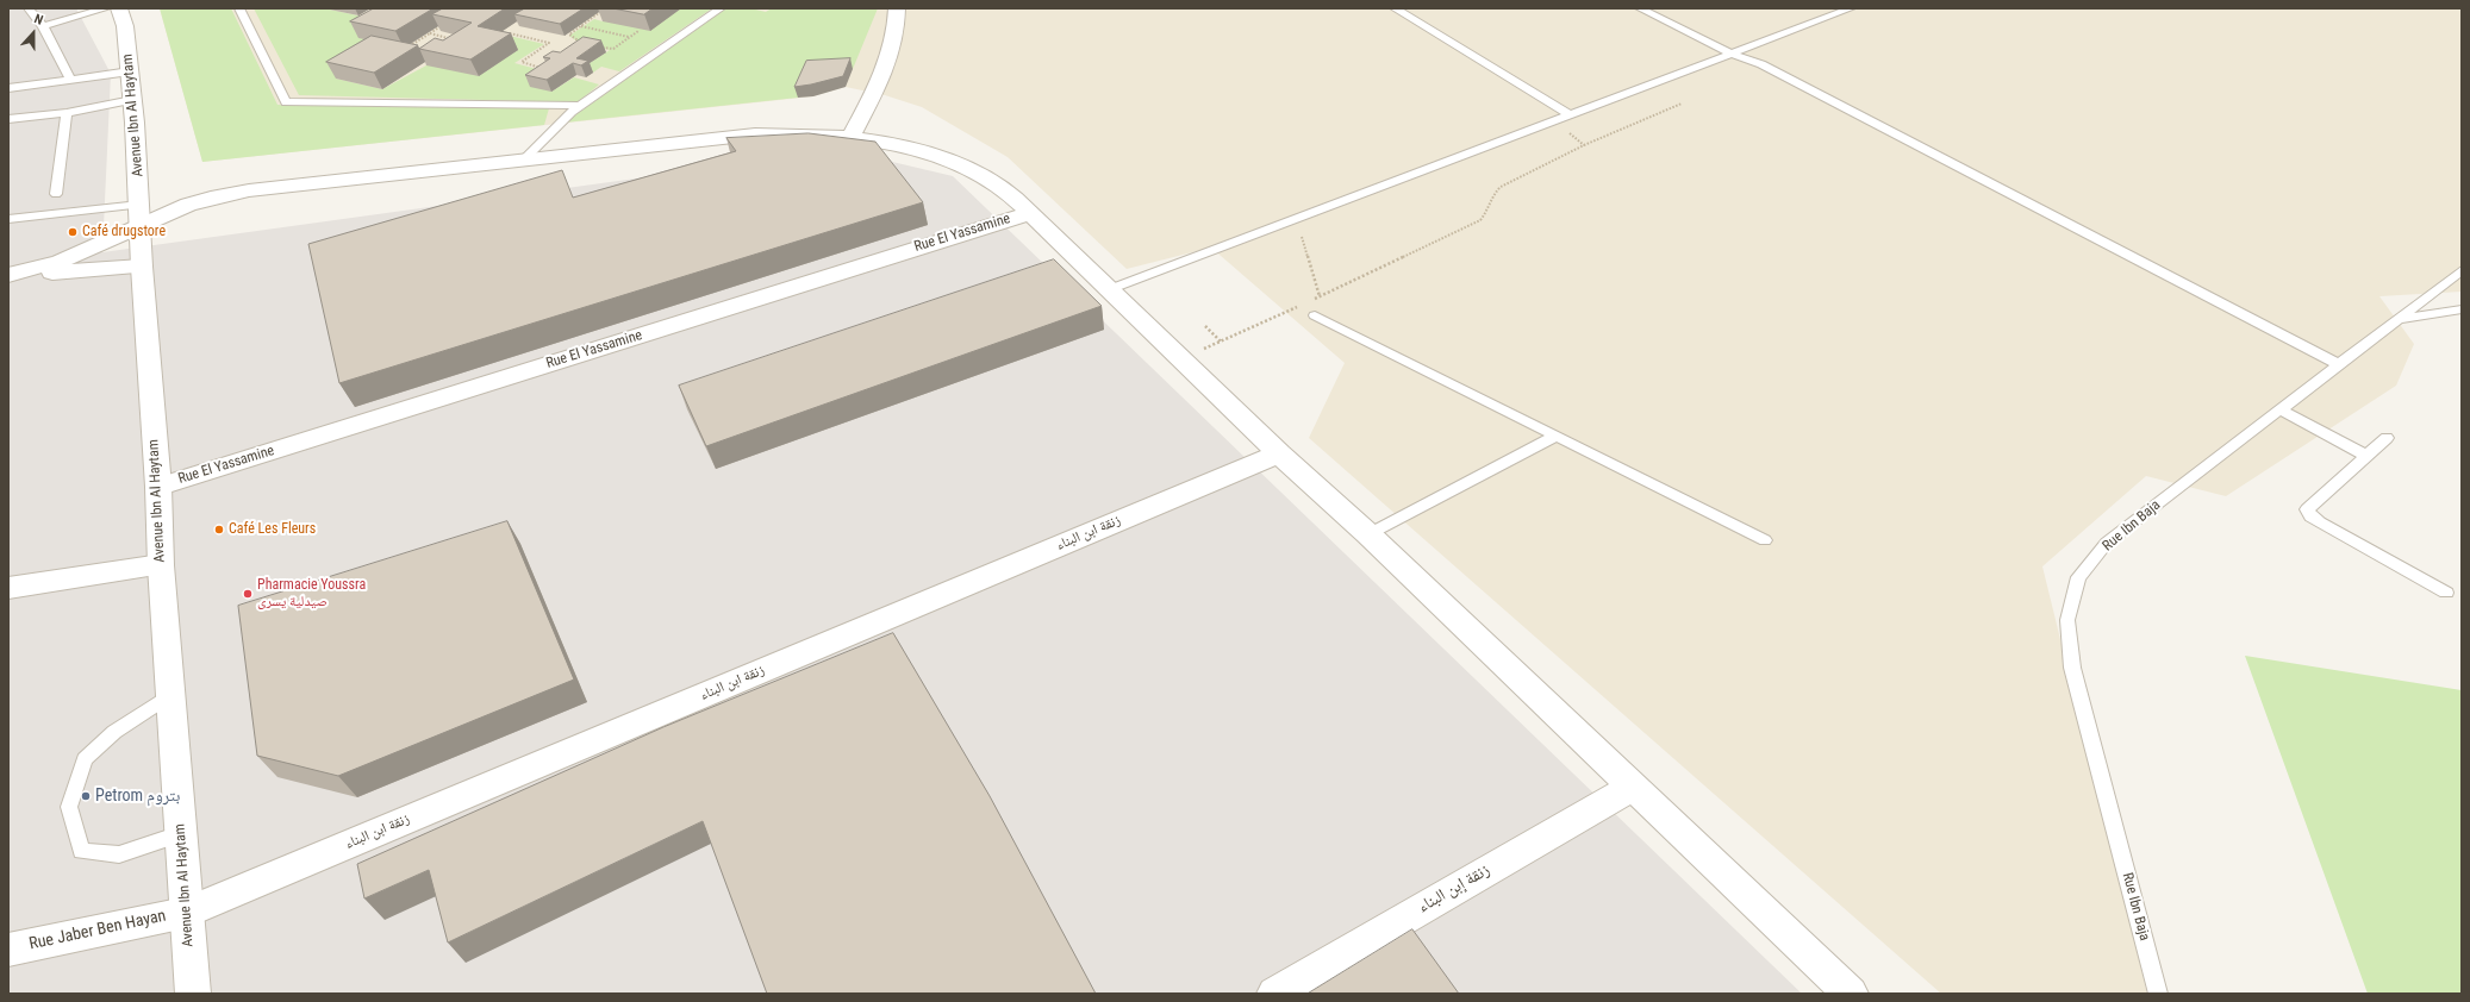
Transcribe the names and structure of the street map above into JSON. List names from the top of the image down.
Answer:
{
  "streets": {
    "street": [
      "Avenue Ibn Al Haytam",
      "Rue El Yassamine",
      "زنقة ابن البناء",
      "زنقة إبن البناء",
      "Rue Jaber Ben Hayan"
    ],
    "lane": ["Rue Ibn Baja"]
  },
  "crossings": [
    ["Avenue Ibn Al Haytam", "Rue El Yassamine"],
    ["Avenue Ibn Al Haytam", "زنقة ابن البناء"],
    ["Avenue Ibn Al Haytam", "Rue Jaber Ben Hayan"],
    ["زنقة ابن البناء", "Rue Jaber Ben Hayan"]
  ],
  "places": [
    "Café drugstore",
    "Café Les Fleurs",
    "Pharmacie Youssra صيدلية يسرى",
    "Petrom بتروم"
  ],
  "north": "top"
}
